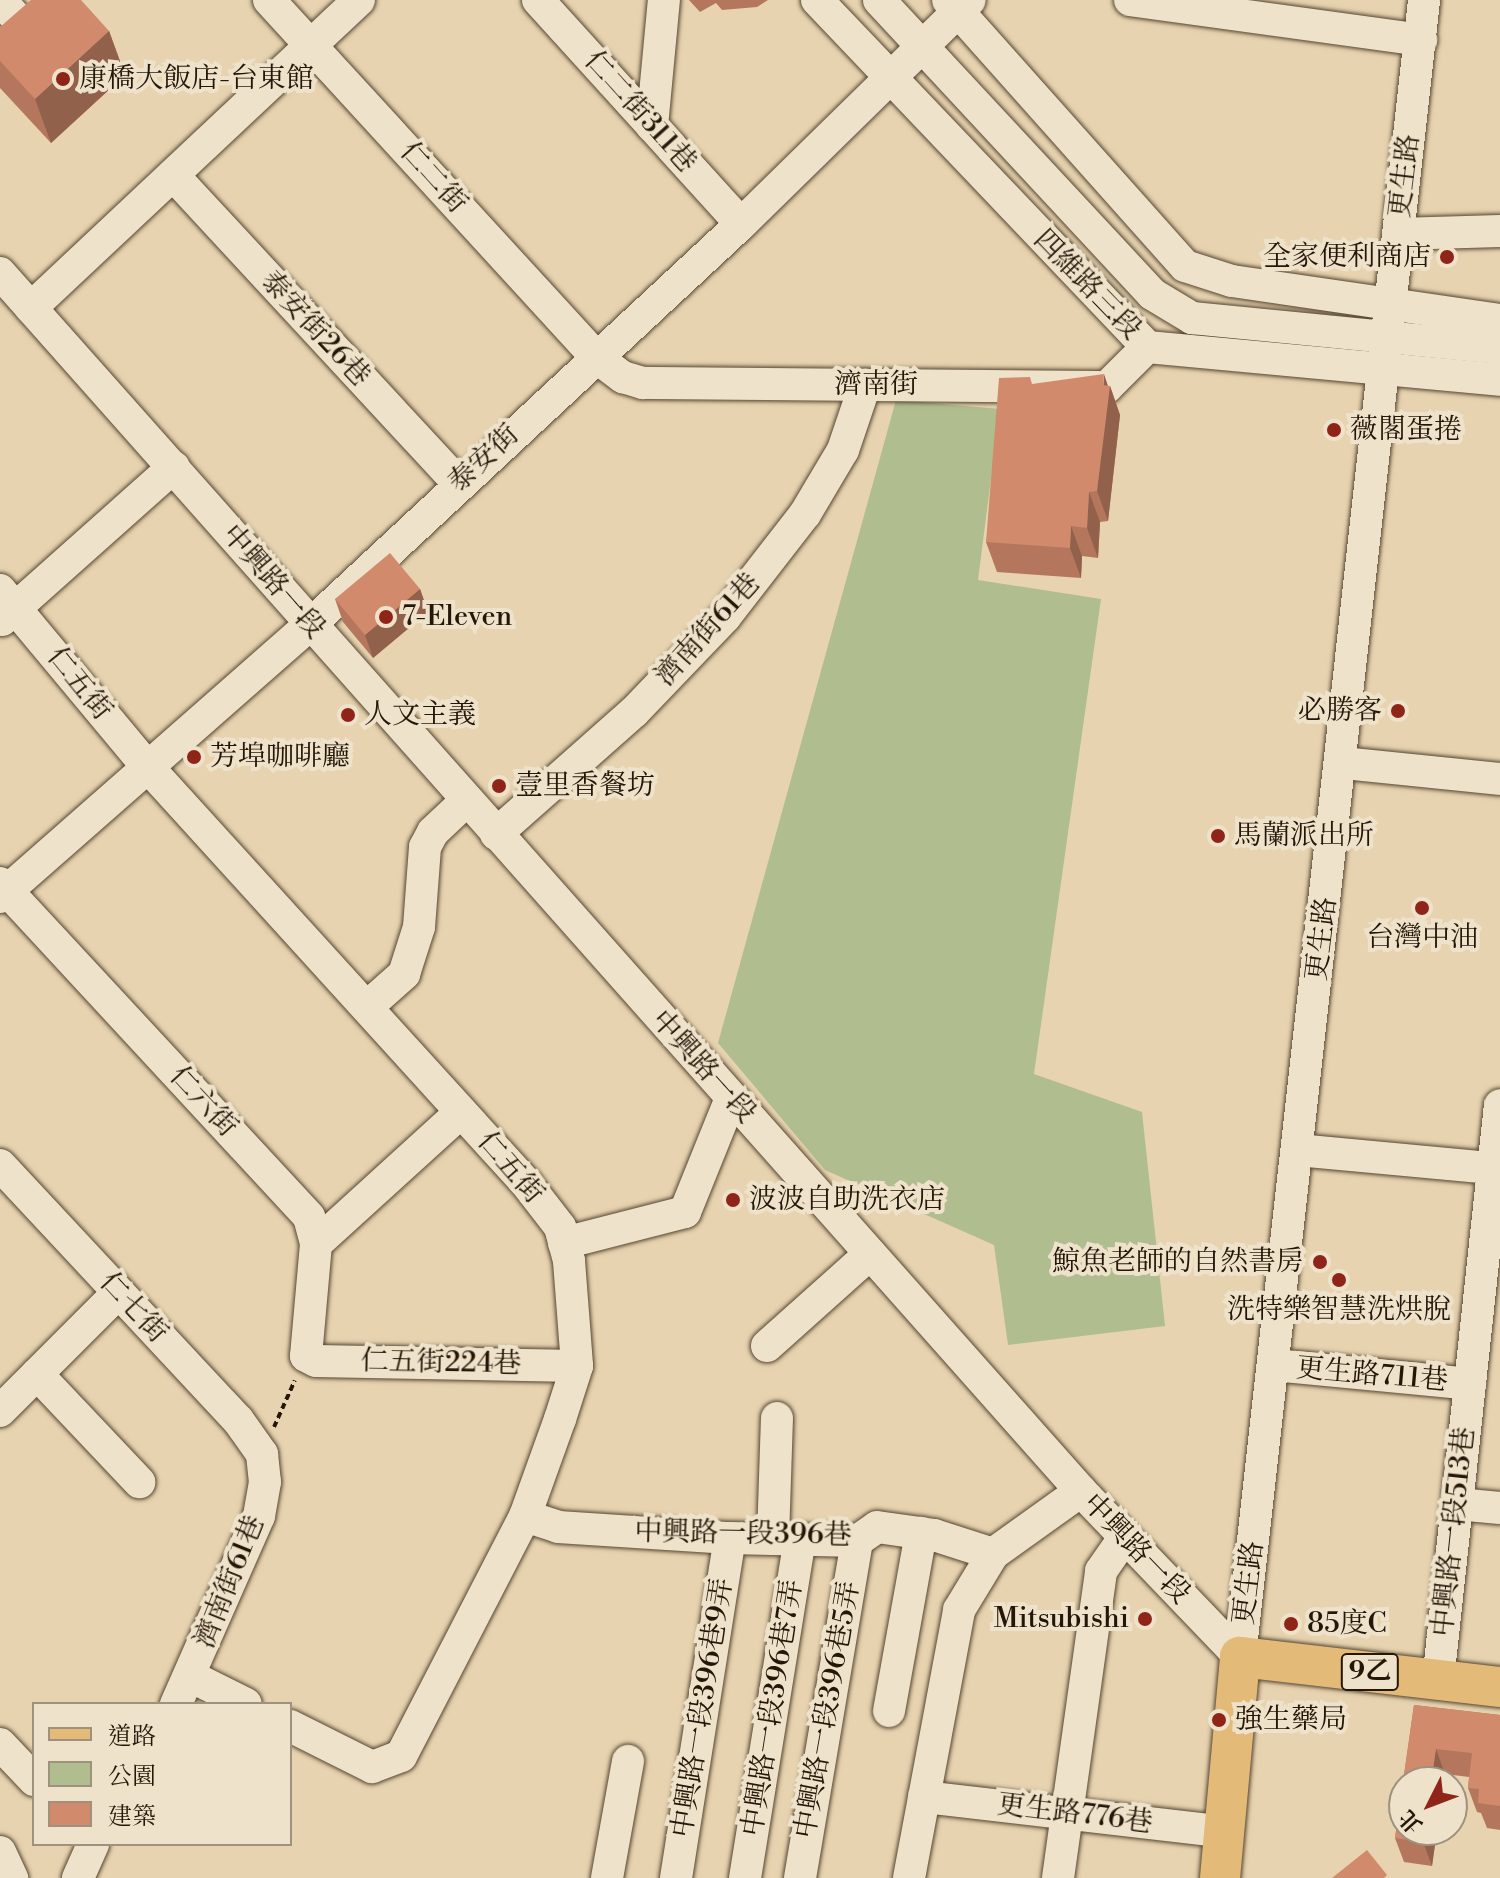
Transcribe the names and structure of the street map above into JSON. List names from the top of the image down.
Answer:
{
  "streets": {
    "main road": ["更生路", "9乙"],
    "street": [
      "仁二街311巷",
      "仁二街",
      "四維路三段",
      "泰安街26巷",
      "濟南街",
      "泰安街",
      "中興路一段",
      "濟南街61巷",
      "仁五街",
      "仁六街",
      "仁七街",
      "仁五街224巷",
      "更生路711巷",
      "中興路一段513巷",
      "中興路一段396巷",
      "中興路一段396巷9弄",
      "中興路一段396巷7弄",
      "中興路一段396巷5弄",
      "更生路776巷"
    ]
  },
  "crossings": [
    ["仁二街311巷", "泰安街"],
    ["更生路", "四維路三段"],
    ["更生路", "中興路一段"],
    ["更生路", "更生路711巷"],
    ["更生路", "9乙"],
    ["更生路", "更生路776巷"],
    ["仁二街", "濟南街"],
    ["仁二街", "泰安街"],
    ["四維路三段", "濟南街"],
    ["四維路三段", "泰安街"],
    ["泰安街26巷", "泰安街"],
    ["濟南街", "泰安街"],
    ["濟南街", "濟南街61巷"],
    ["泰安街", "中興路一段"],
    ["泰安街", "仁五街"],
    ["泰安街", "仁六街"],
    ["中興路一段", "濟南街61巷"],
    ["中興路一段", "9乙"],
    ["濟南街61巷", "仁七街"],
    ["仁五街", "仁五街224巷"],
    ["仁五街", "中興路一段396巷"],
    ["仁六街", "仁五街224巷"],
    ["更生路711巷", "中興路一段513巷"],
    ["中興路一段513巷", "9乙"],
    ["中興路一段396巷", "中興路一段396巷9弄"],
    ["中興路一段396巷", "中興路一段396巷7弄"],
    ["中興路一段396巷", "中興路一段396巷5弄"]
  ],
  "places": [
    "康橋大飯店-台東館",
    "全家便利商店",
    "薇閣蛋捲",
    "7-Eleven",
    "必勝客",
    "人文主義",
    "芳埠咖啡廳",
    "壹里香餐坊",
    "馬蘭派出所",
    "台灣中油",
    "波波自助洗衣店",
    "鯨魚老師的自然書房",
    "洗特樂智慧洗烘脫",
    "Mitsubishi",
    "85度C",
    "強生藥局"
  ],
  "legend": ["道路", "公園", "建築"],
  "north": "bottom left"
}
